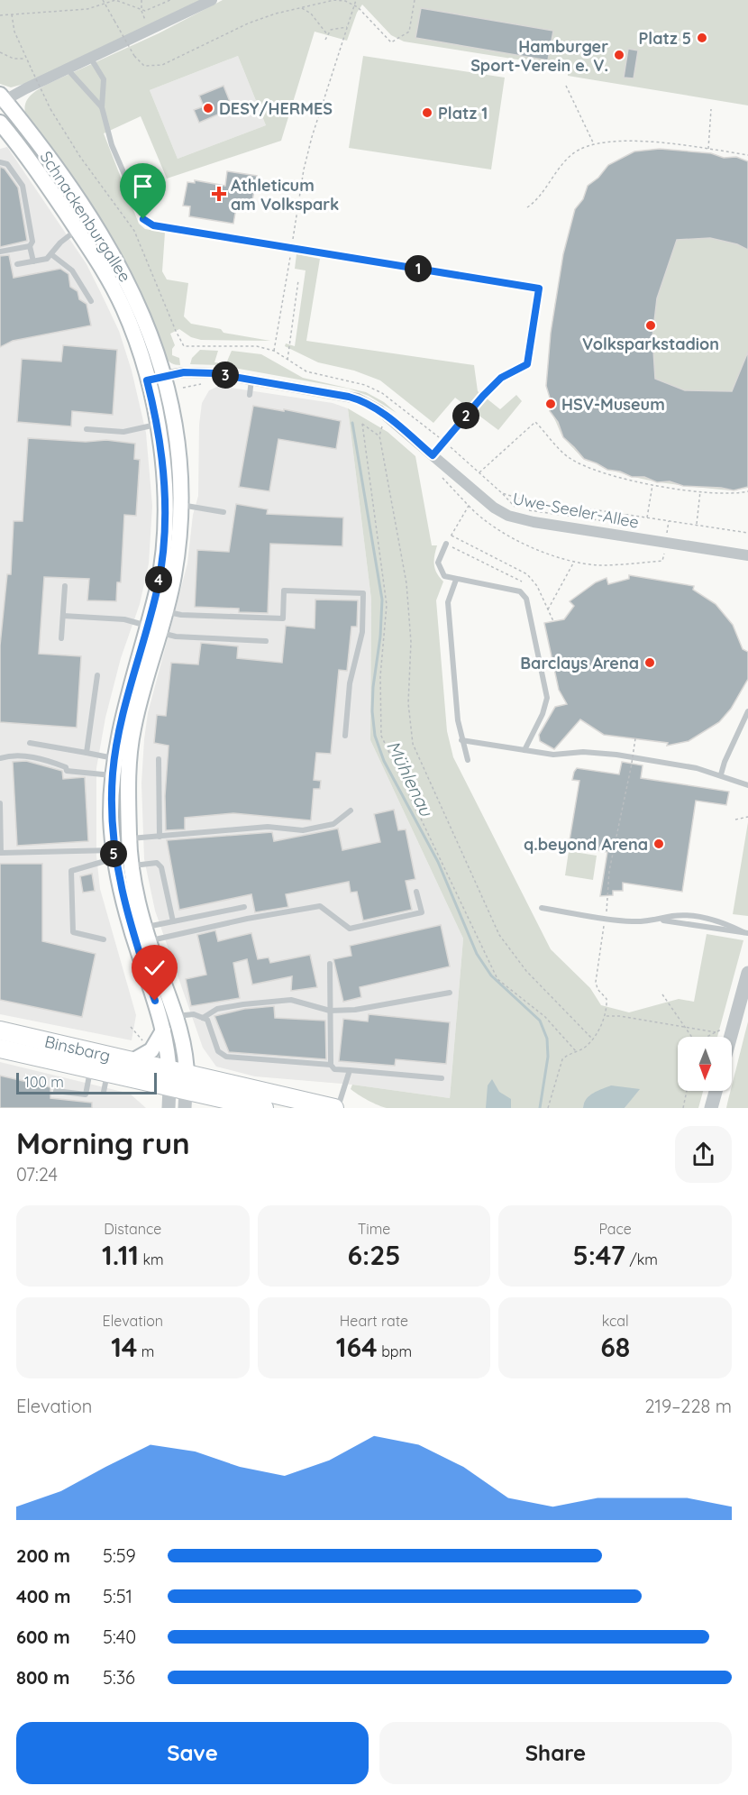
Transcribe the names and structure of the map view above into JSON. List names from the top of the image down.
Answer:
{
  "streets": {
    "main road": ["Schnackenburgallee", "Binsbarg"],
    "street": ["Uwe-Seeler-Allee"]
  },
  "crossings": [
    ["Schnackenburgallee", "Uwe-Seeler-Allee"],
    ["Schnackenburgallee", "Binsbarg"]
  ],
  "water": ["Mühlenau"],
  "places": {
    "other": [
      "Platz 5",
      "Hamburger Sport-Verein e. V.",
      "DESY/HERMES",
      "Platz 1",
      "Volksparkstadion",
      "HSV-Museum",
      "Barclays Arena",
      "q.beyond Arena"
    ],
    "health": ["Athleticum am Volkspark"]
  },
  "scale_bar": "100 m",
  "north": "bottom",
  "page": {
    "pins": [
      "1",
      "3",
      "2",
      "4",
      "5"
    ],
    "scale": "100 m",
    "heading": ["Morning run", "07:24"],
    "stats": [
      ["Distance", "1.11 km"],
      ["Time", "6:25"],
      ["Pace", "5:47 /km"],
      ["Elevation", "14 m"],
      ["Heart rate", "164 bpm"],
      ["kcal", "68"]
    ],
    "chart": ["Elevation", "219–228 m"],
    "list": [
      {
        "name": "200 m",
        "note": "5:59"
      },
      {
        "name": "400 m",
        "note": "5:51"
      },
      {
        "name": "600 m",
        "note": "5:40"
      },
      {
        "name": "800 m",
        "note": "5:36"
      }
    ],
    "buttons": ["Save", "Share"]
  }
}
